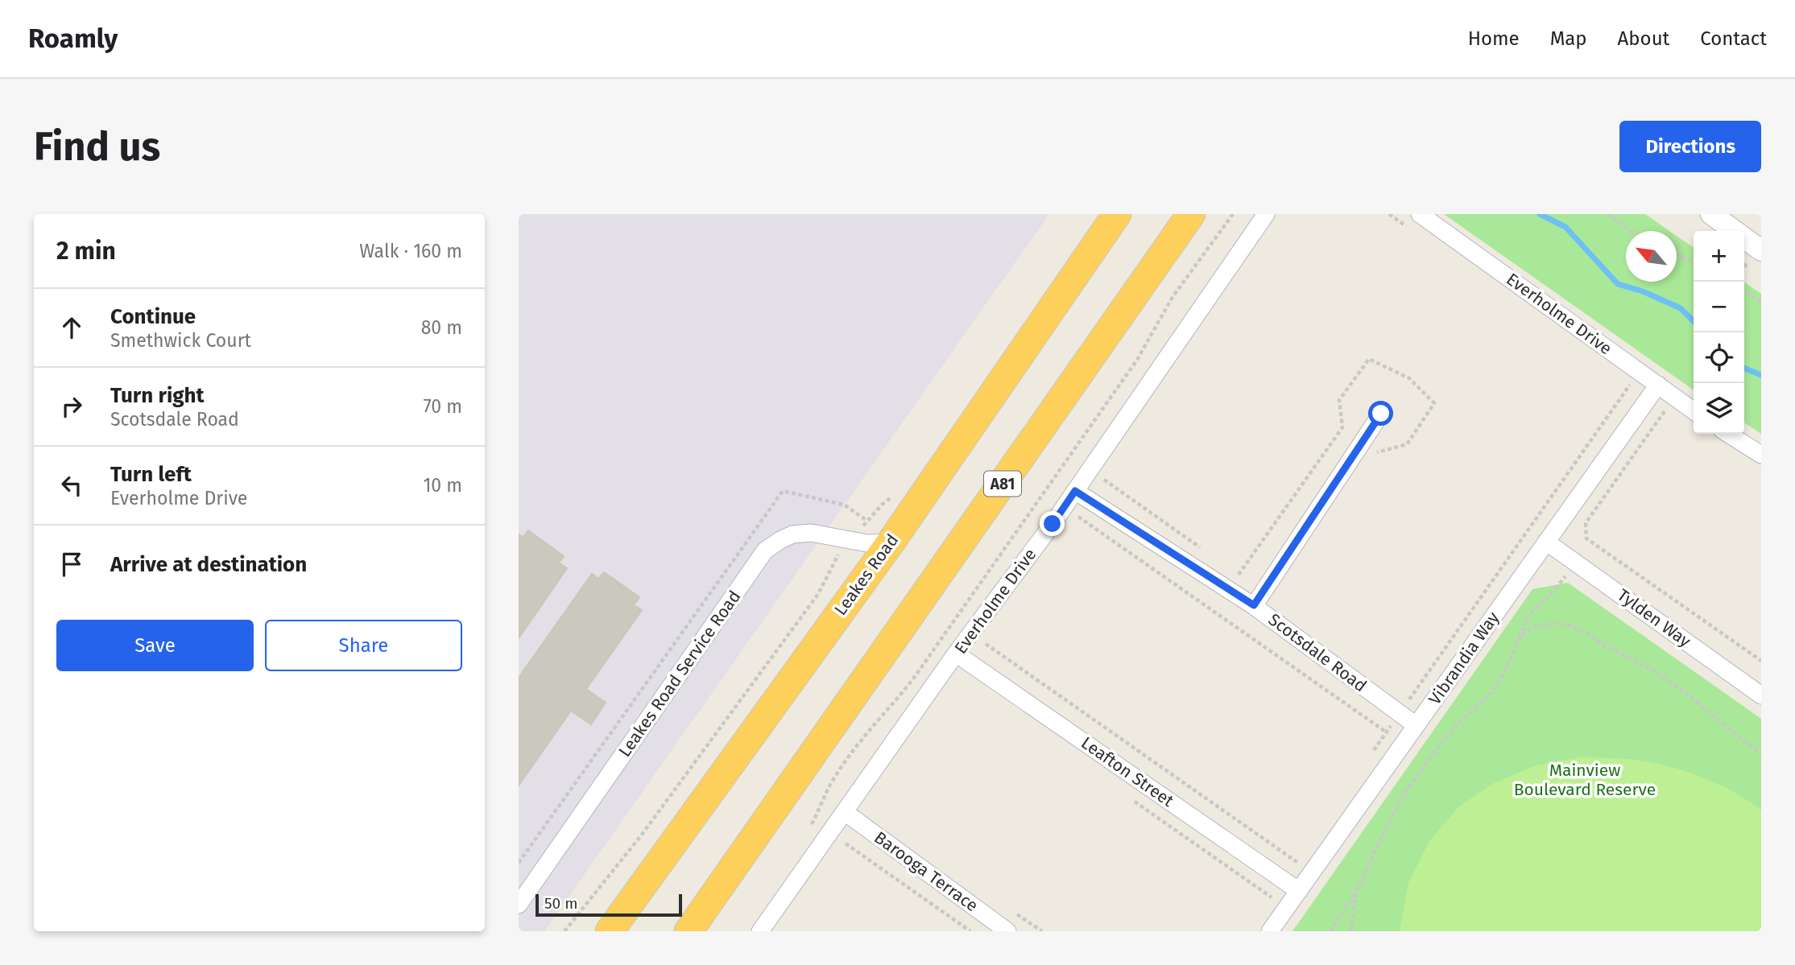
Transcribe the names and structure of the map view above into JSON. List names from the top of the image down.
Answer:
{
  "streets": {
    "highway": ["A81", "Leakes Road"],
    "street": [
      "Everholme Drive",
      "Tylden Way",
      "Scotsdale Road",
      "Vibrandia Way",
      "Leakes Road Service Road",
      "Leafton Street",
      "Barooga Terrace"
    ]
  },
  "crossings": [
    ["Everholme Drive", "Scotsdale Road"],
    ["Everholme Drive", "Vibrandia Way"],
    ["Everholme Drive", "Leafton Street"],
    ["Everholme Drive", "Barooga Terrace"],
    ["Leakes Road", "Leakes Road Service Road"],
    ["Tylden Way", "Vibrandia Way"],
    ["Scotsdale Road", "Vibrandia Way"],
    ["Vibrandia Way", "Leafton Street"]
  ],
  "parks": ["Mainview Boulevard Reserve"],
  "scale_bar": "50 m",
  "north": "top left",
  "page": {
    "header": "Roamly",
    "nav": [
      "Home",
      "Map",
      "About",
      "Contact"
    ],
    "buttons": [
      "Directions",
      ["Save", "Share"]
    ],
    "title": "Find us",
    "heading": ["2 min", "Walk · 160 m"],
    "map_buttons": ["+", "−"],
    "list": [
      ["Continue", "Smethwick Court", "80 m"],
      ["Turn right", "Scotsdale Road", "70 m"],
      ["Turn left", "Everholme Drive", "10 m"],
      "Arrive at destination"
    ],
    "scale": "50 m"
  }
}
